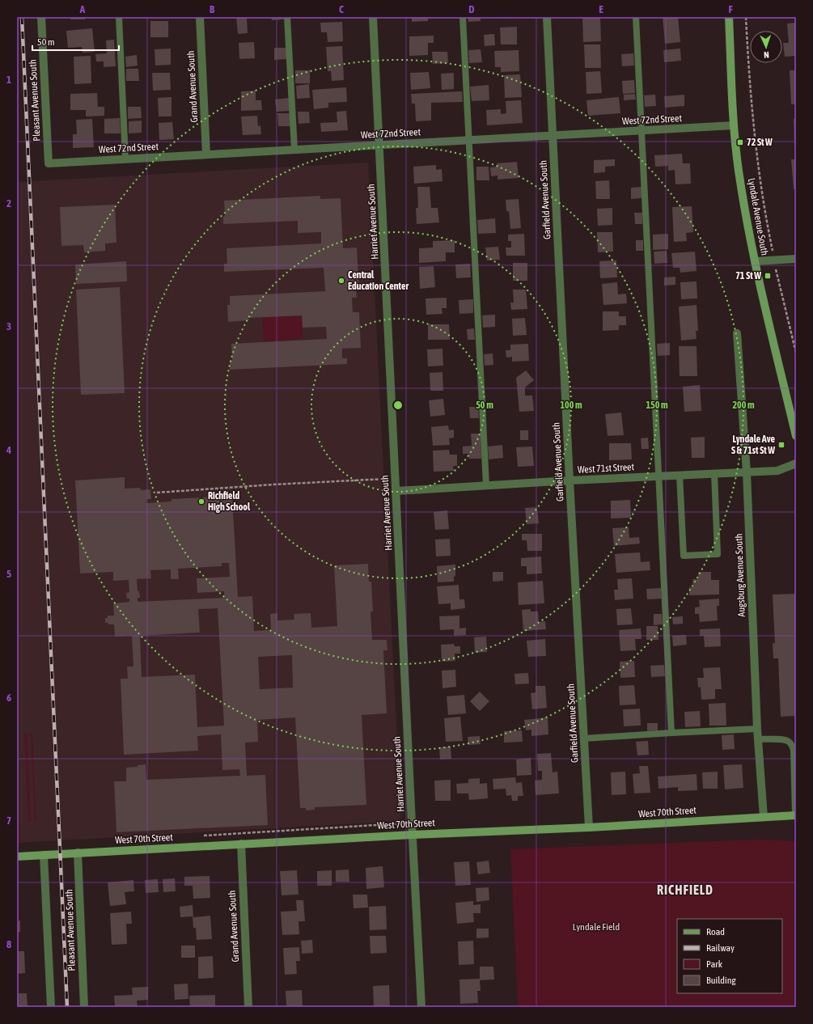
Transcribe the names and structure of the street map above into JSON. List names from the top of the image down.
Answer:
{
  "streets": {
    "street": [
      "Grand Avenue South",
      "Pleasant Avenue South",
      "West 72nd Street",
      "Garfield Avenue South",
      "Lyndale Avenue South",
      "Harriet Avenue South",
      "West 71st Street",
      "Augsburg Avenue South",
      "West 70th Street"
    ]
  },
  "crossings": [
    ["Grand Avenue South", "West 72nd Street"],
    ["Grand Avenue South", "West 70th Street"],
    ["Pleasant Avenue South", "West 72nd Street"],
    ["Pleasant Avenue South", "West 70th Street"],
    ["West 72nd Street", "Garfield Avenue South"],
    ["West 72nd Street", "Lyndale Avenue South"],
    ["West 72nd Street", "Harriet Avenue South"],
    ["Garfield Avenue South", "West 71st Street"],
    ["Garfield Avenue South", "West 70th Street"],
    ["Harriet Avenue South", "West 71st Street"],
    ["Harriet Avenue South", "West 70th Street"],
    ["West 71st Street", "Augsburg Avenue South"],
    ["Augsburg Avenue South", "West 70th Street"]
  ],
  "districts": ["RICHFIELD"],
  "parks": ["Lyndale Field"],
  "places": {
    "transit": ["72 St W", "71 St W", "Lyndale Ave S & 71st St W"],
    "other": ["Central Education Center", "Richfield High School"]
  },
  "legend": [
    "Road",
    "Railway",
    "Park",
    "Building"
  ],
  "scale_bar": "50 m",
  "north": "bottom",
  "grid": {
    "columns": [
      "A",
      "B",
      "C",
      "D",
      "E",
      "F"
    ],
    "rows": [
      "1",
      "2",
      "3",
      "4",
      "5",
      "6",
      "7",
      "8"
    ]
  },
  "rings": [
    "50 m",
    "100 m",
    "150 m",
    "200 m"
  ]
}
